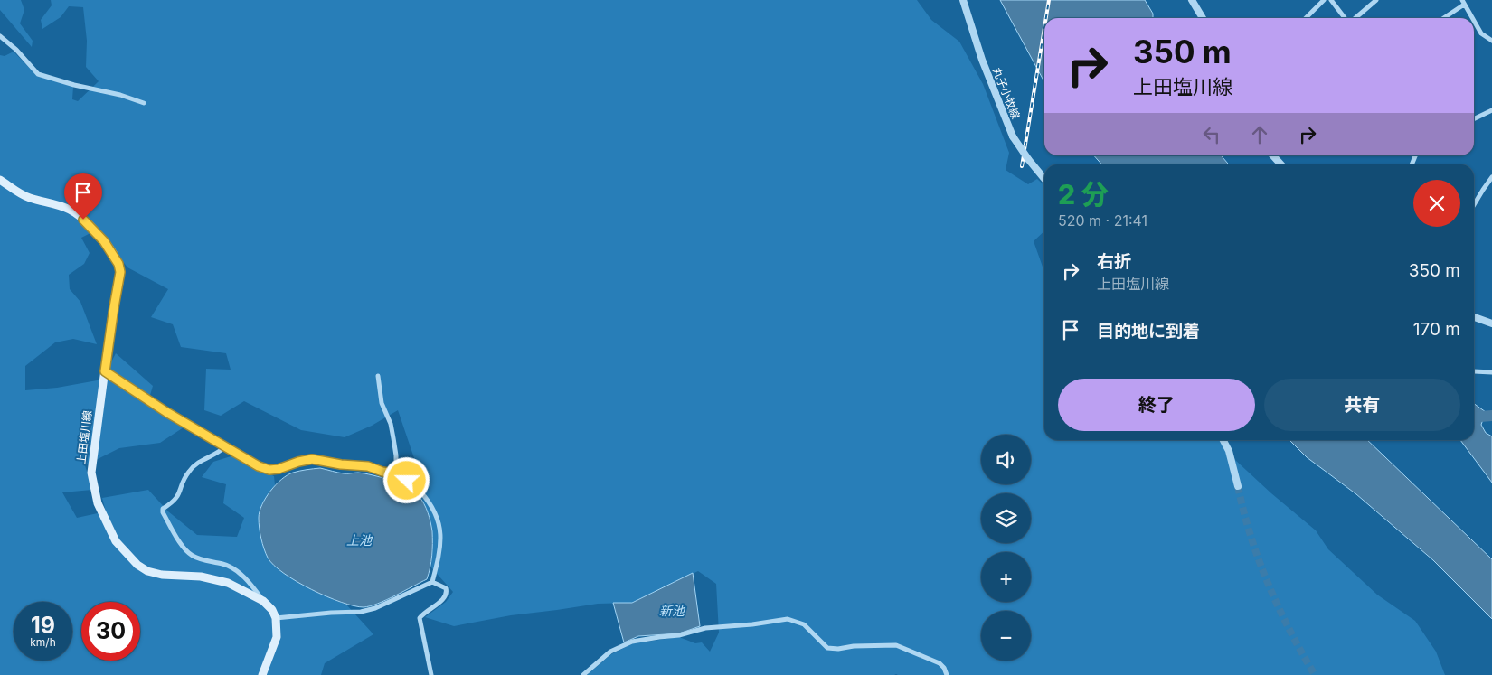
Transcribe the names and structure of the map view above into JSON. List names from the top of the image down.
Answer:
{
  "streets": {
    "main road": ["上田塩川線"],
    "street": ["丸子小牧線"]
  },
  "water": ["上池", "新池"],
  "page": {
    "turn": ["350 m", "上田塩川線"],
    "heading": ["2 分", "520 m · 21:41"],
    "list": [
      {
        "name": "右折",
        "note": "上田塩川線",
        "value": "350 m"
      },
      {
        "name": "目的地に到着",
        "value": "170 m"
      }
    ],
    "buttons": ["終了", "共有"],
    "map_buttons": ["+", "−"],
    "speed": "19 km/h",
    "limit": "30"
  }
}
